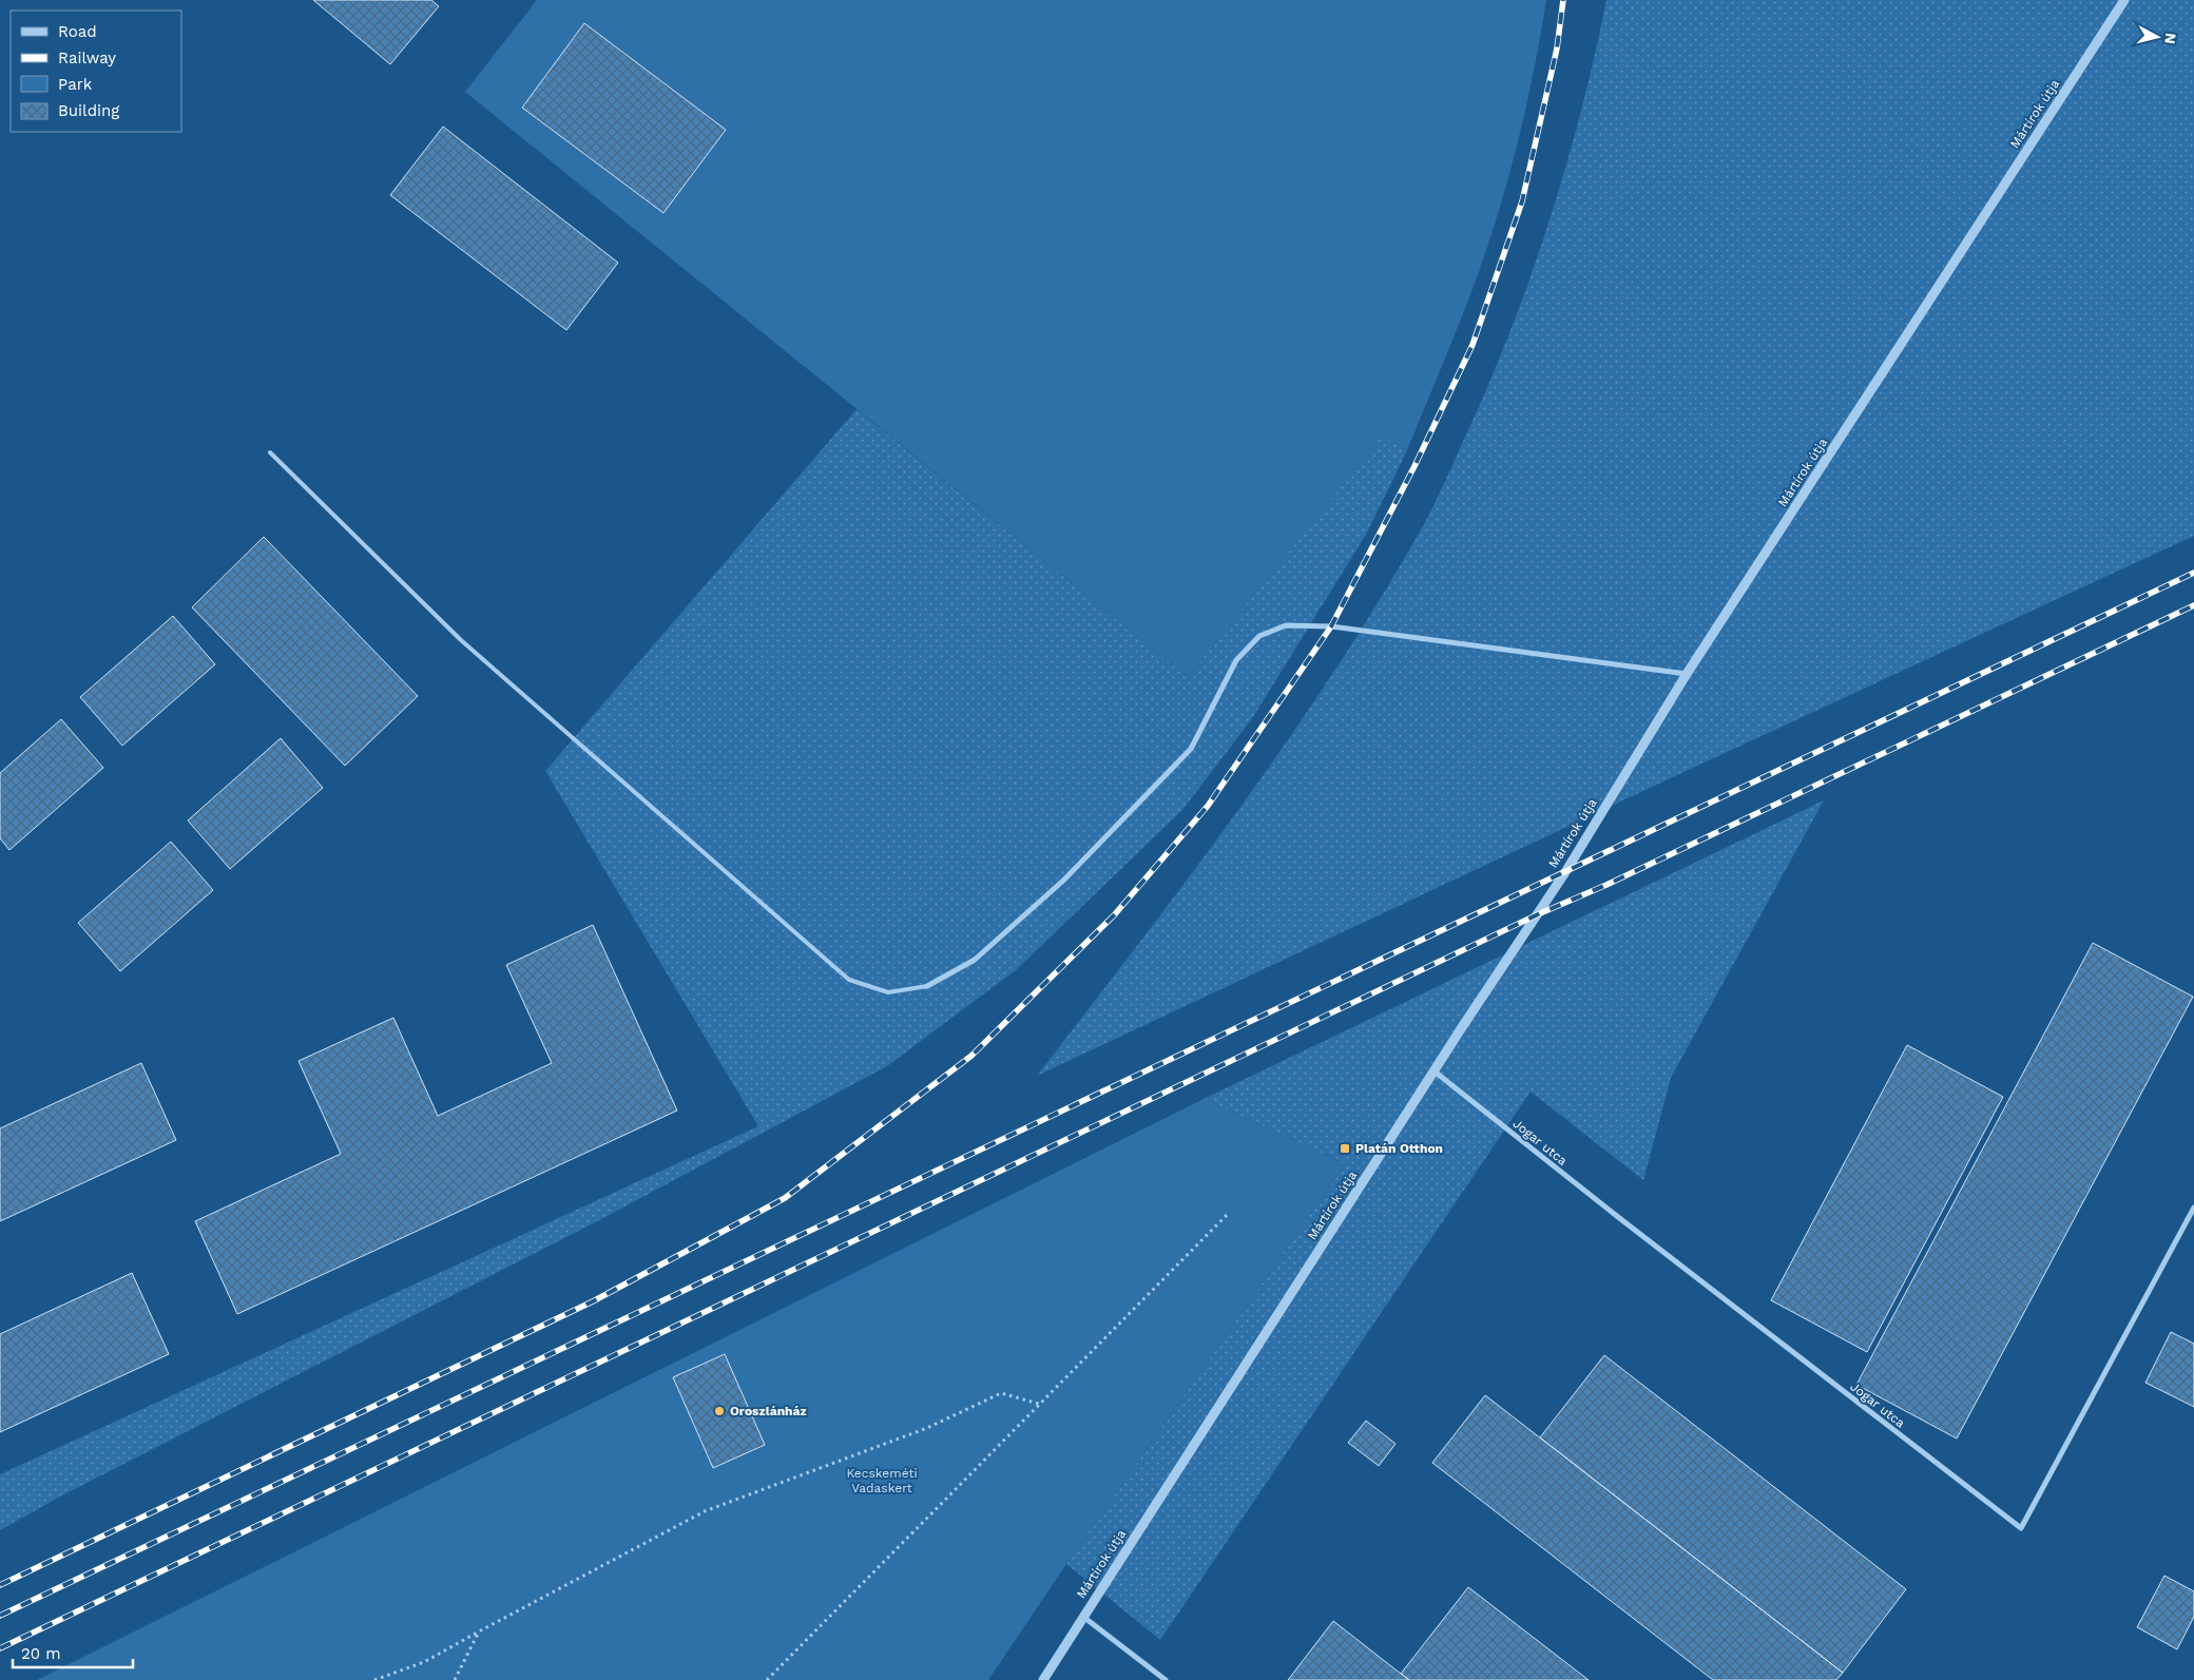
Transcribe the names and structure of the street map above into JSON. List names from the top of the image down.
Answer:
{
  "streets": {
    "street": ["Mártírok útja", "Jogar utca"]
  },
  "crossings": [
    ["Mártírok útja", "Jogar utca"]
  ],
  "parks": ["Kecskeméti Vadaskert"],
  "places": {
    "transit": ["Platán Otthon"],
    "other": ["Oroszlánház"]
  },
  "legend": [
    "Road",
    "Railway",
    "Park",
    "Building"
  ],
  "scale_bar": "20 m",
  "north": "right"
}
